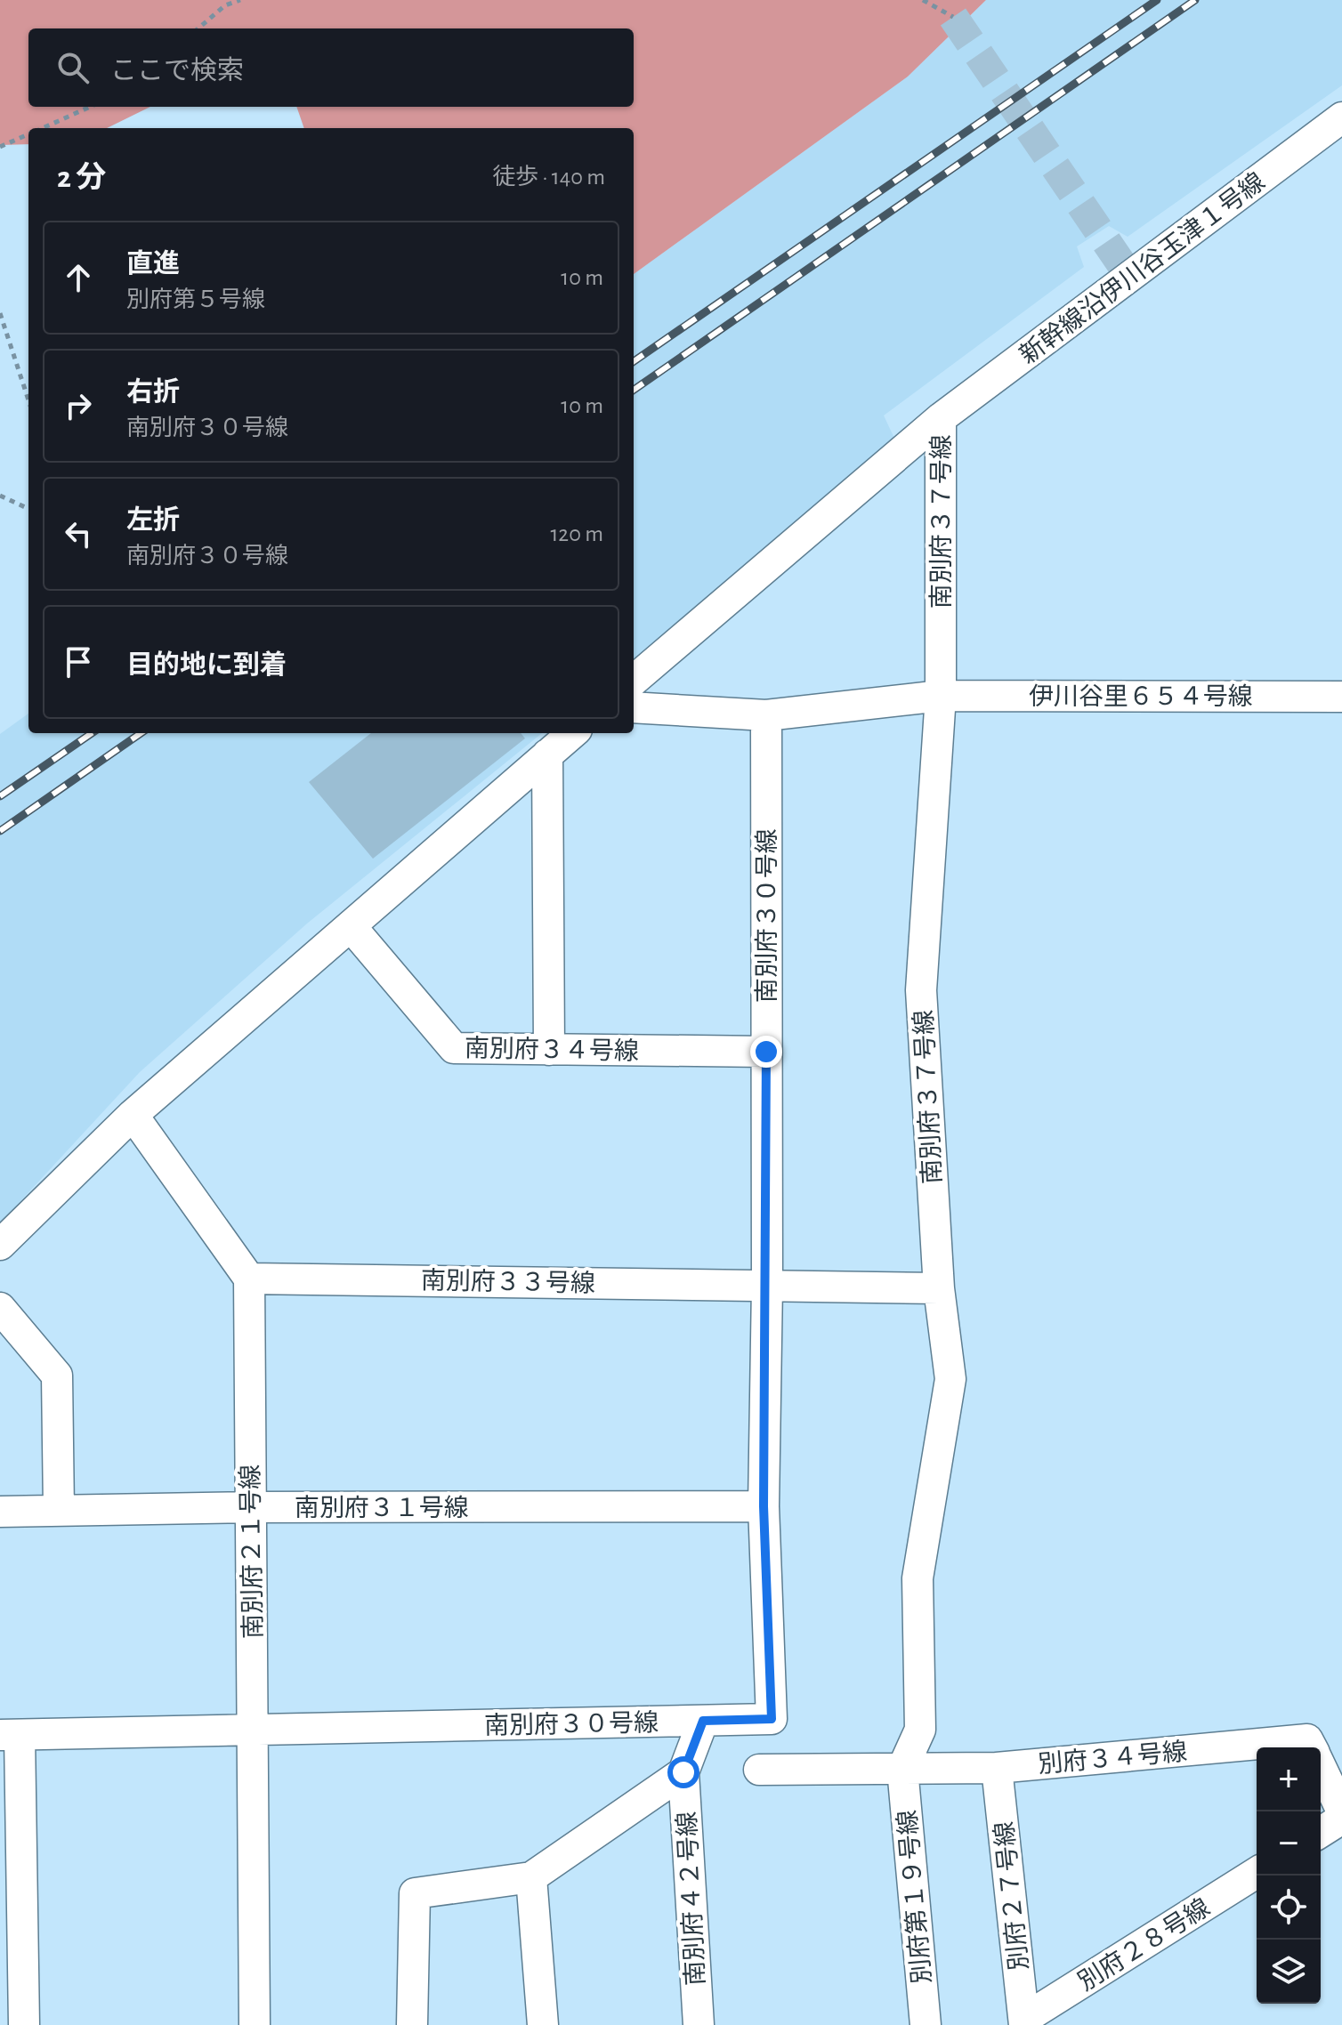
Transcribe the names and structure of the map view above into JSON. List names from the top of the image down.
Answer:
{
  "streets": {
    "street": [
      "新幹線沿伊川谷玉津１号線",
      "南別府３７号線",
      "伊川谷里６５４号線",
      "南別府３０号線",
      "南別府３４号線",
      "南別府３３号線",
      "南別府３１号線",
      "南別府２１号線",
      "別府３４号線",
      "別府２７号線",
      "別府第１９号線",
      "南別府４２号線",
      "別府２８号線"
    ]
  },
  "crossings": [
    ["新幹線沿伊川谷玉津１号線", "南別府３７号線"],
    ["南別府３７号線", "伊川谷里６５４号線"],
    ["南別府３７号線", "南別府３３号線"],
    ["南別府３７号線", "別府３４号線"],
    ["南別府３７号線", "別府第１９号線"],
    ["伊川谷里６５４号線", "南別府３０号線"],
    ["南別府３０号線", "南別府３４号線"],
    ["南別府３０号線", "南別府３３号線"],
    ["南別府３０号線", "南別府３１号線"],
    ["南別府３０号線", "南別府２１号線"],
    ["南別府３３号線", "南別府２１号線"],
    ["南別府３１号線", "南別府２１号線"],
    ["別府３４号線", "別府２７号線"],
    ["別府３４号線", "別府第１９号線"],
    ["別府２７号線", "別府２８号線"]
  ],
  "page": {
    "search": "ここで検索",
    "heading": ["2 分", "徒歩 · 140 m"],
    "list": [
      ["直進", "別府第５号線", "10 m"],
      ["右折", "南別府３０号線", "10 m"],
      ["左折", "南別府３０号線", "120 m"],
      "目的地に到着"
    ],
    "map_buttons": ["+", "−"]
  }
}
